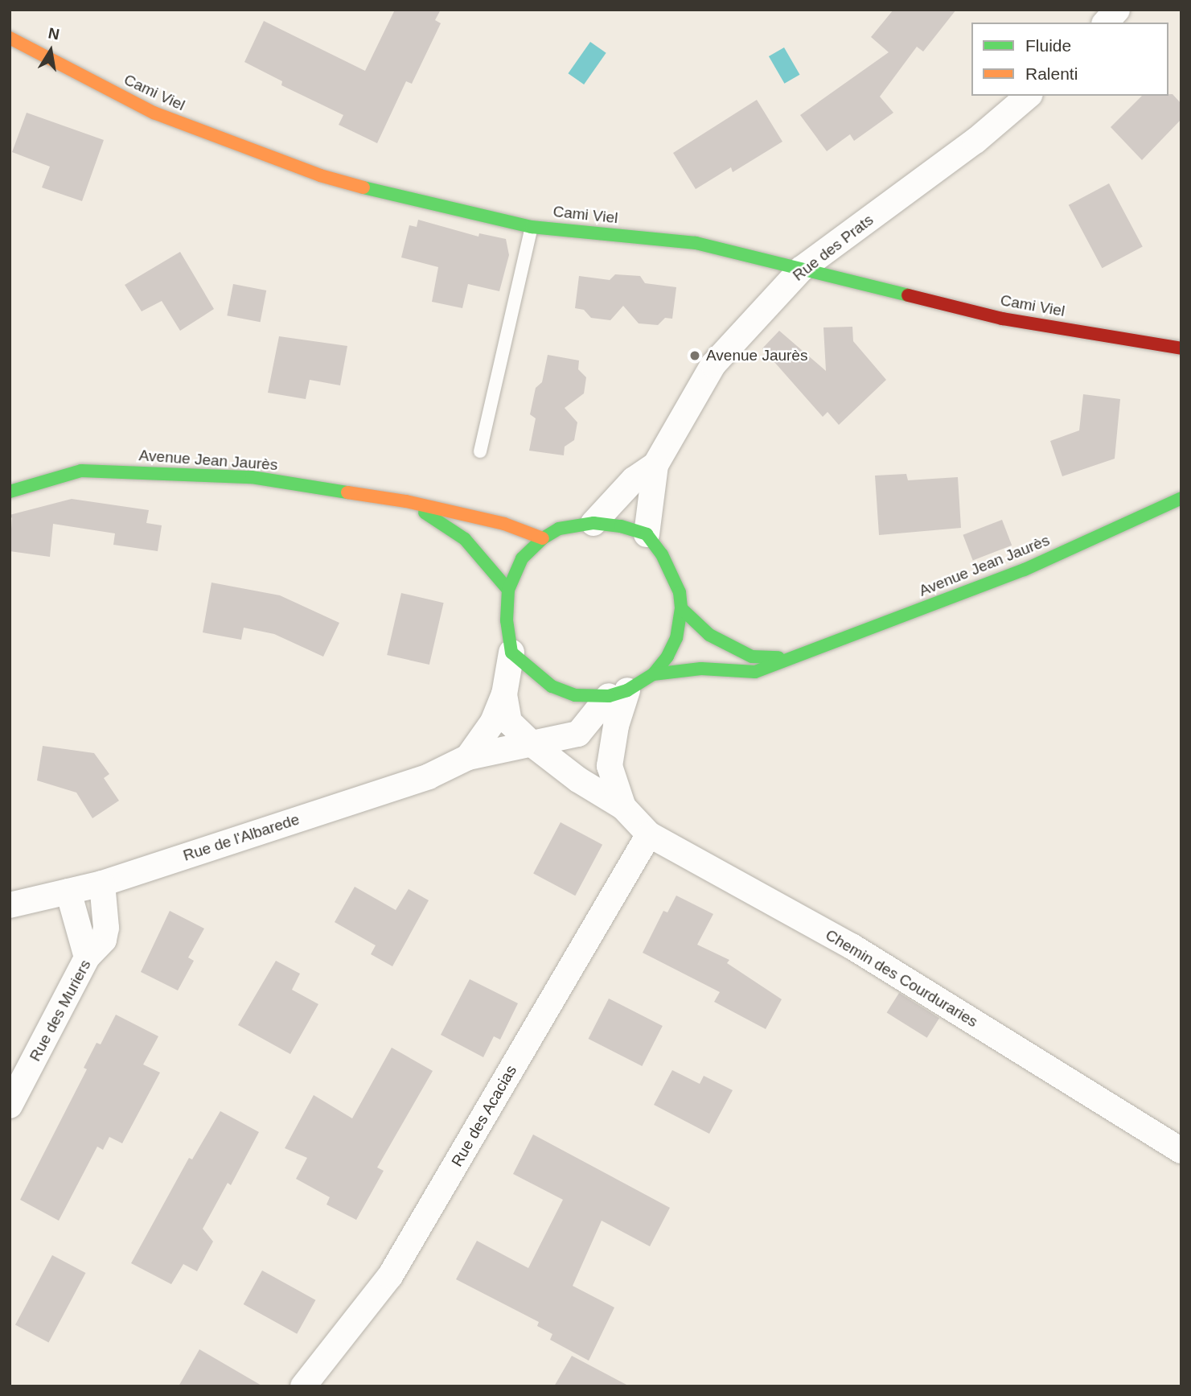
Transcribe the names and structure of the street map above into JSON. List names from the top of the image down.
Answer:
{
  "streets": {
    "street": [
      "Cami Viel",
      "Rue des Prats",
      "Avenue Jean Jaurès",
      "Rue de l'Albarede",
      "Chemin des Courduraries",
      "Rue des Muriers",
      "Rue des Acacias"
    ]
  },
  "crossings": [
    ["Cami Viel", "Rue des Prats"],
    ["Rue des Prats", "Avenue Jean Jaurès"],
    ["Rue des Prats", "Rue de l'Albarede"],
    ["Rue des Prats", "Chemin des Courduraries"],
    ["Avenue Jean Jaurès", "Rue de l'Albarede"],
    ["Avenue Jean Jaurès", "Chemin des Courduraries"],
    ["Rue de l'Albarede", "Chemin des Courduraries"],
    ["Rue de l'Albarede", "Rue des Muriers"],
    ["Chemin des Courduraries", "Rue des Acacias"]
  ],
  "places": ["Avenue Jaurès"],
  "legend": ["Fluide", "Ralenti"],
  "north": "top"
}
